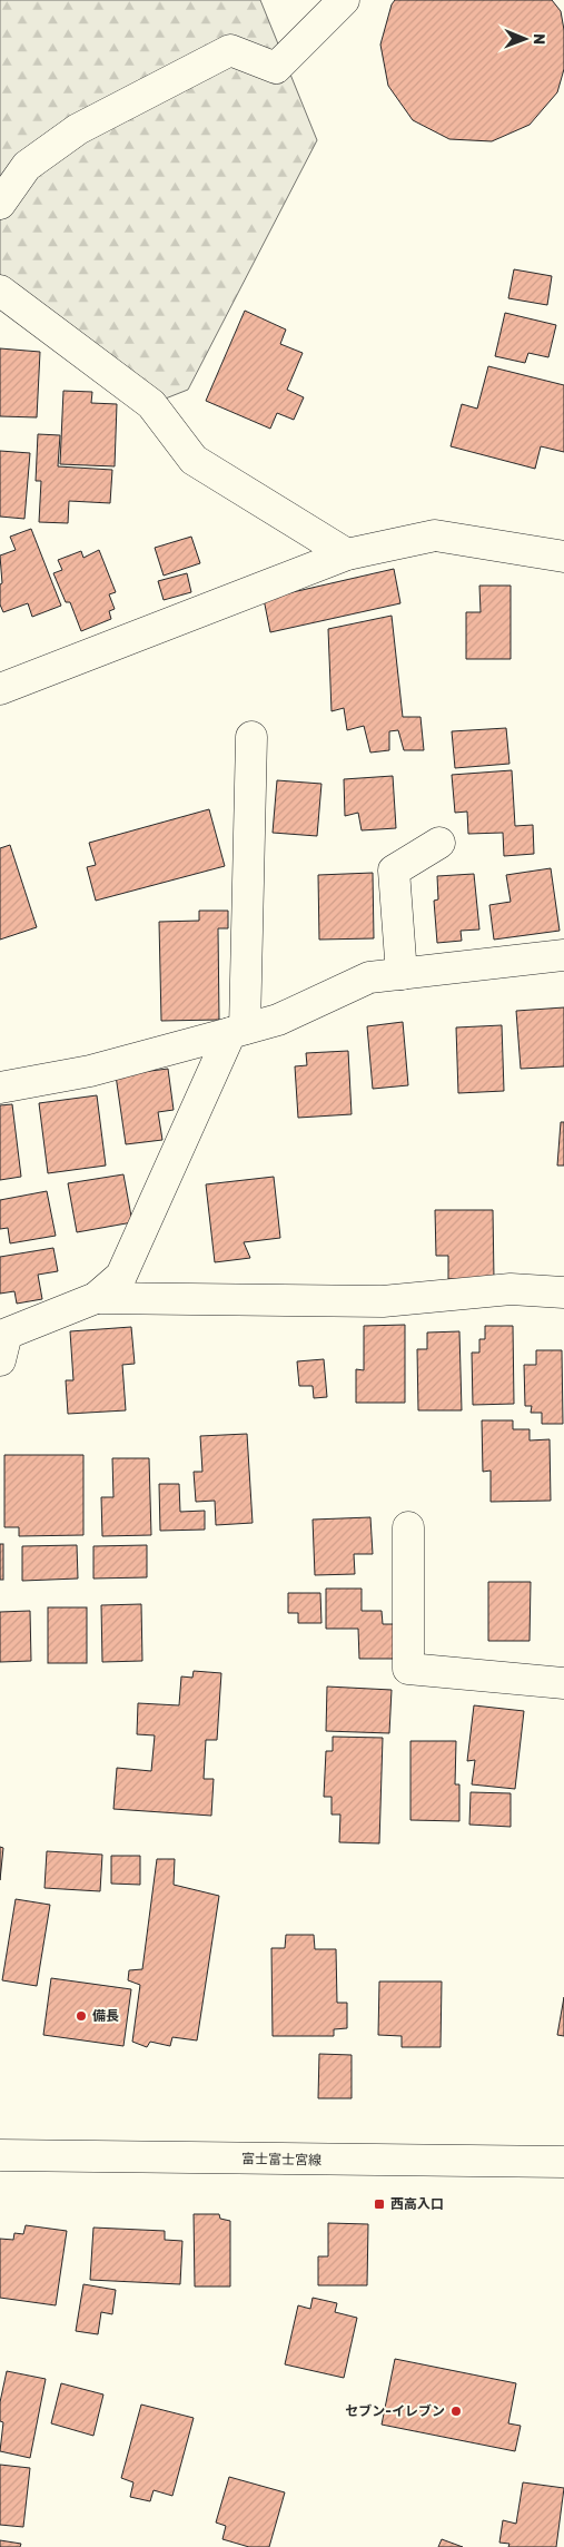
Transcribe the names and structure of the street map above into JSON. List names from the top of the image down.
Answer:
{
  "streets": {
    "street": ["富士富士宮線"]
  },
  "places": {
    "other": ["備長", "セブン-イレブン"],
    "transit": ["西高入口"]
  },
  "north": "right"
}
